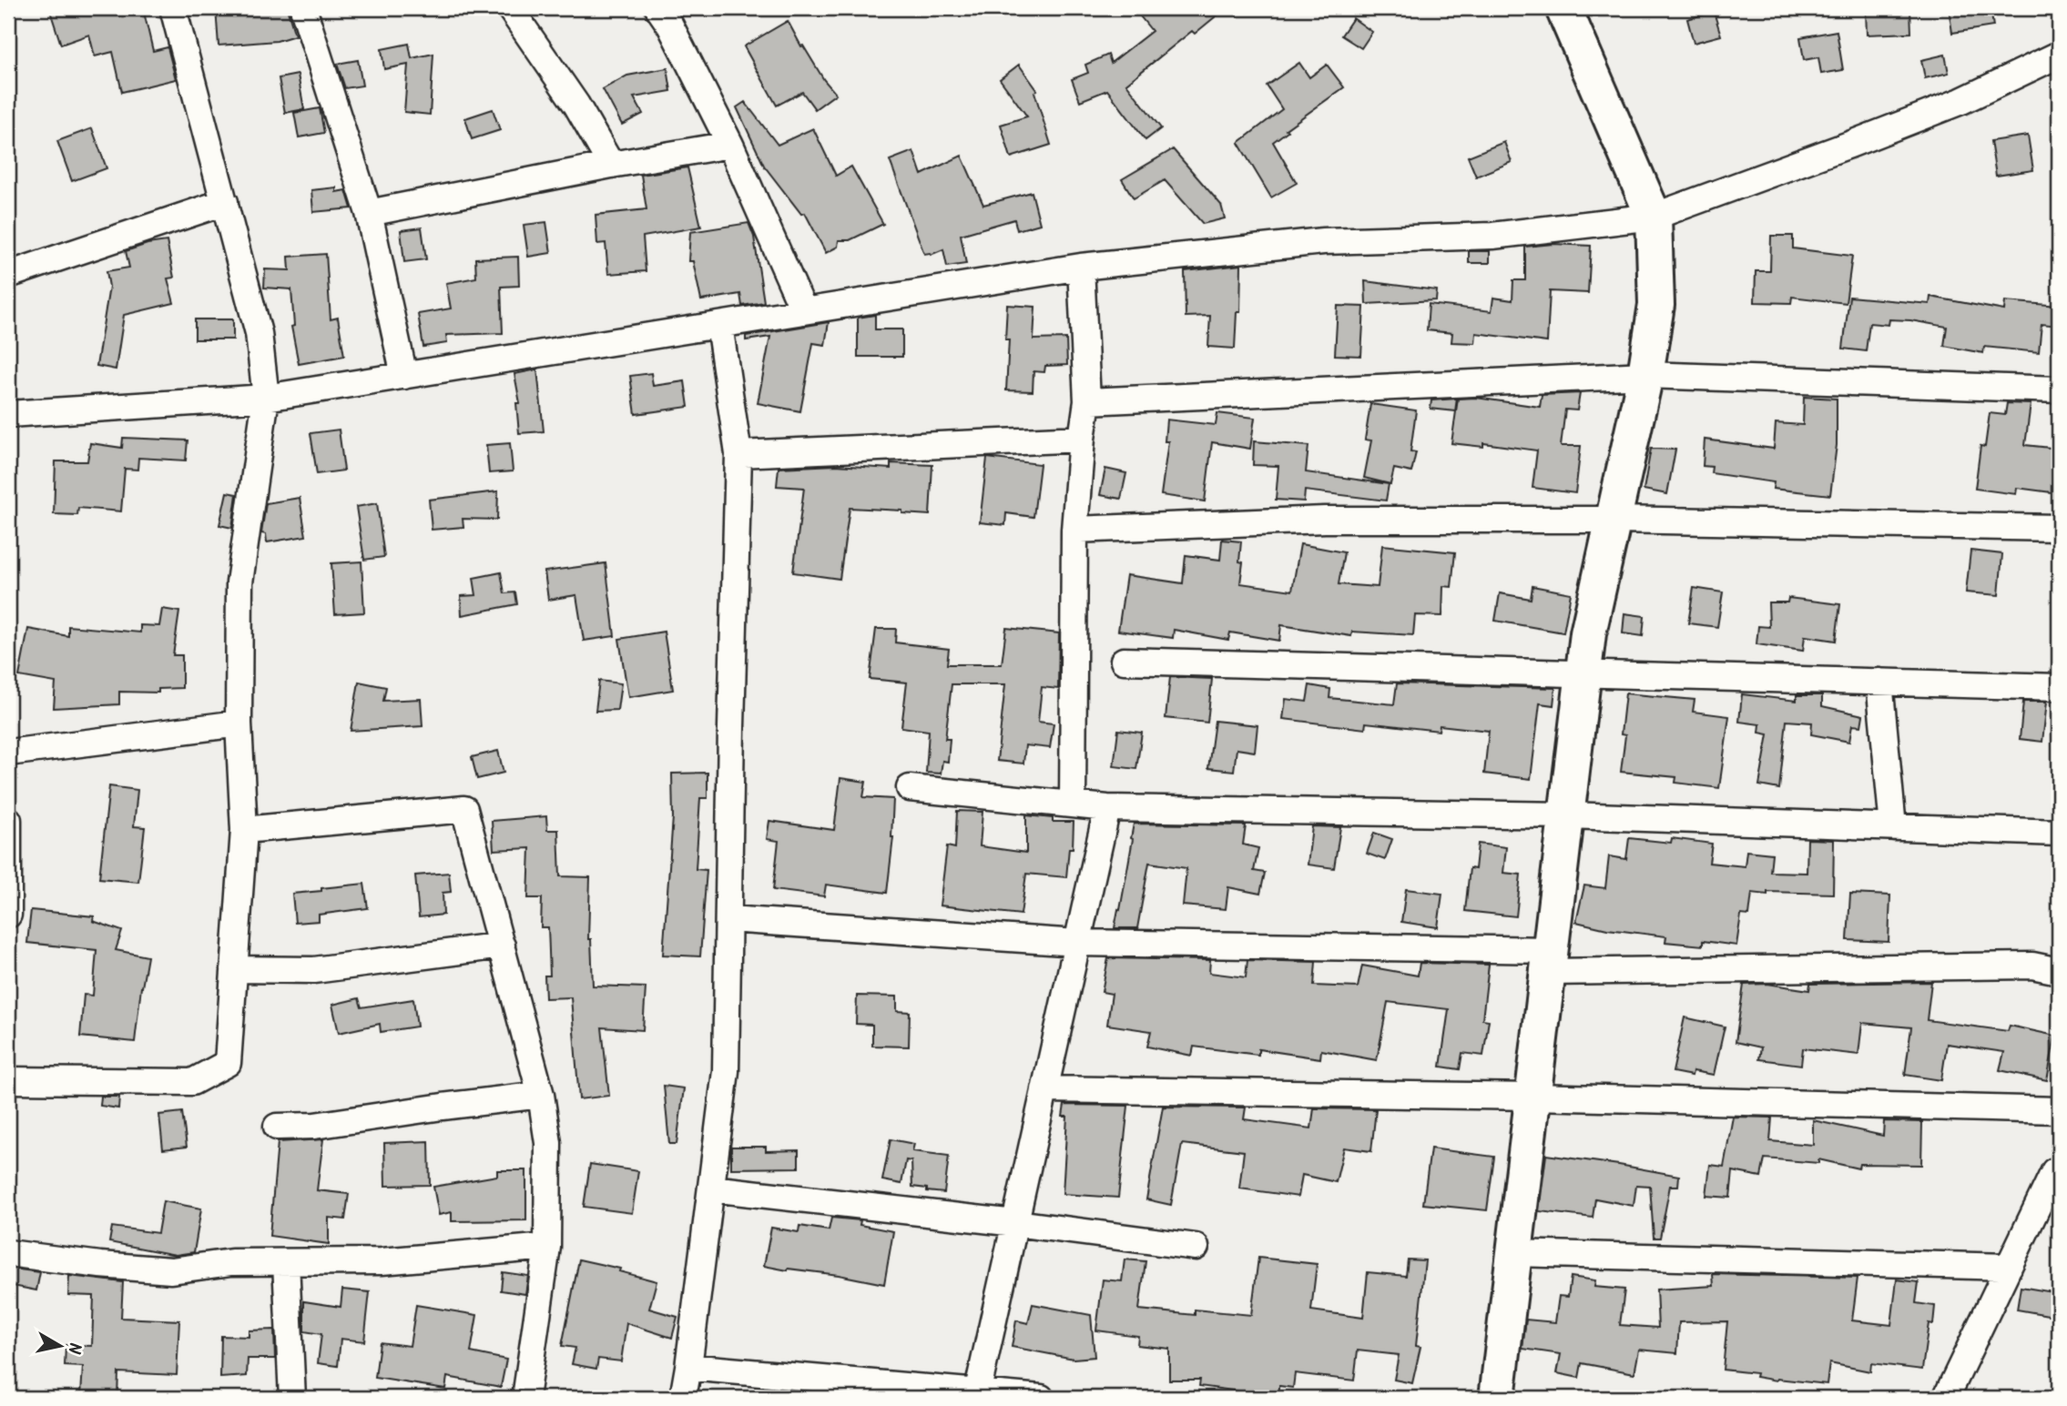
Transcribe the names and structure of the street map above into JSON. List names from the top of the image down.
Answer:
{
  "north": "right"
}
